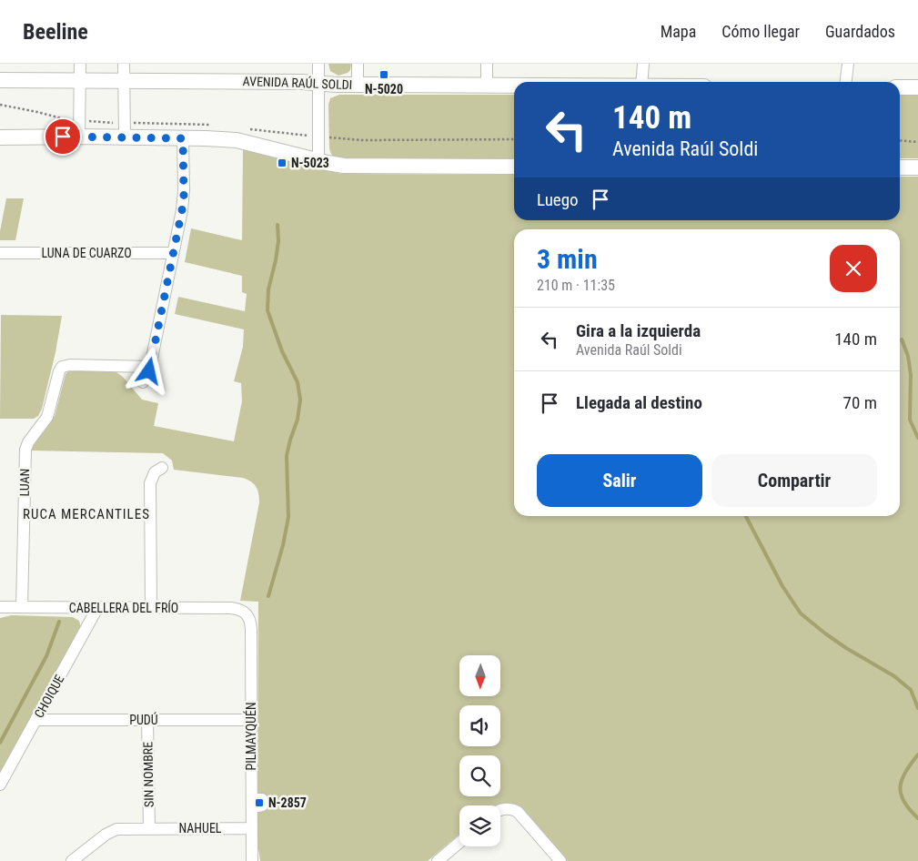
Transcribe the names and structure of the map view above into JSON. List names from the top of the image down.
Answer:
{
  "streets": {
    "main road": ["AVENIDA RAÚL SOLDI"],
    "street": [
      "LUNA DE CUARZO",
      "LUAN",
      "CABELLERA DEL FRÍO",
      "CHOIQUE",
      "PUDÚ",
      "PILMAYQUÉN",
      "SIN NOMBRE",
      "NAHUEL"
    ]
  },
  "crossings": [
    ["LUAN", "CABELLERA DEL FRÍO"],
    ["CABELLERA DEL FRÍO", "CHOIQUE"],
    ["CABELLERA DEL FRÍO", "PILMAYQUÉN"],
    ["CHOIQUE", "PUDÚ"],
    ["PUDÚ", "PILMAYQUÉN"],
    ["PUDÚ", "SIN NOMBRE"],
    ["PILMAYQUÉN", "NAHUEL"],
    ["SIN NOMBRE", "NAHUEL"]
  ],
  "districts": ["RUCA MERCANTILES"],
  "places": {
    "transit": ["N-5020", "N-5023", "N-2857"]
  },
  "north": "bottom",
  "page": {
    "header": "Beeline",
    "nav": ["Mapa", "Cómo llegar", "Guardados"],
    "turn": ["140 m", "Avenida Raúl Soldi"],
    "then": "Luego",
    "heading": ["3 min", "210 m · 11:35"],
    "list": [
      {
        "name": "Gira a la izquierda",
        "note": "Avenida Raúl Soldi",
        "value": "140 m"
      },
      {
        "name": "Llegada al destino",
        "value": "70 m"
      }
    ],
    "buttons": ["Salir", "Compartir"]
  }
}
